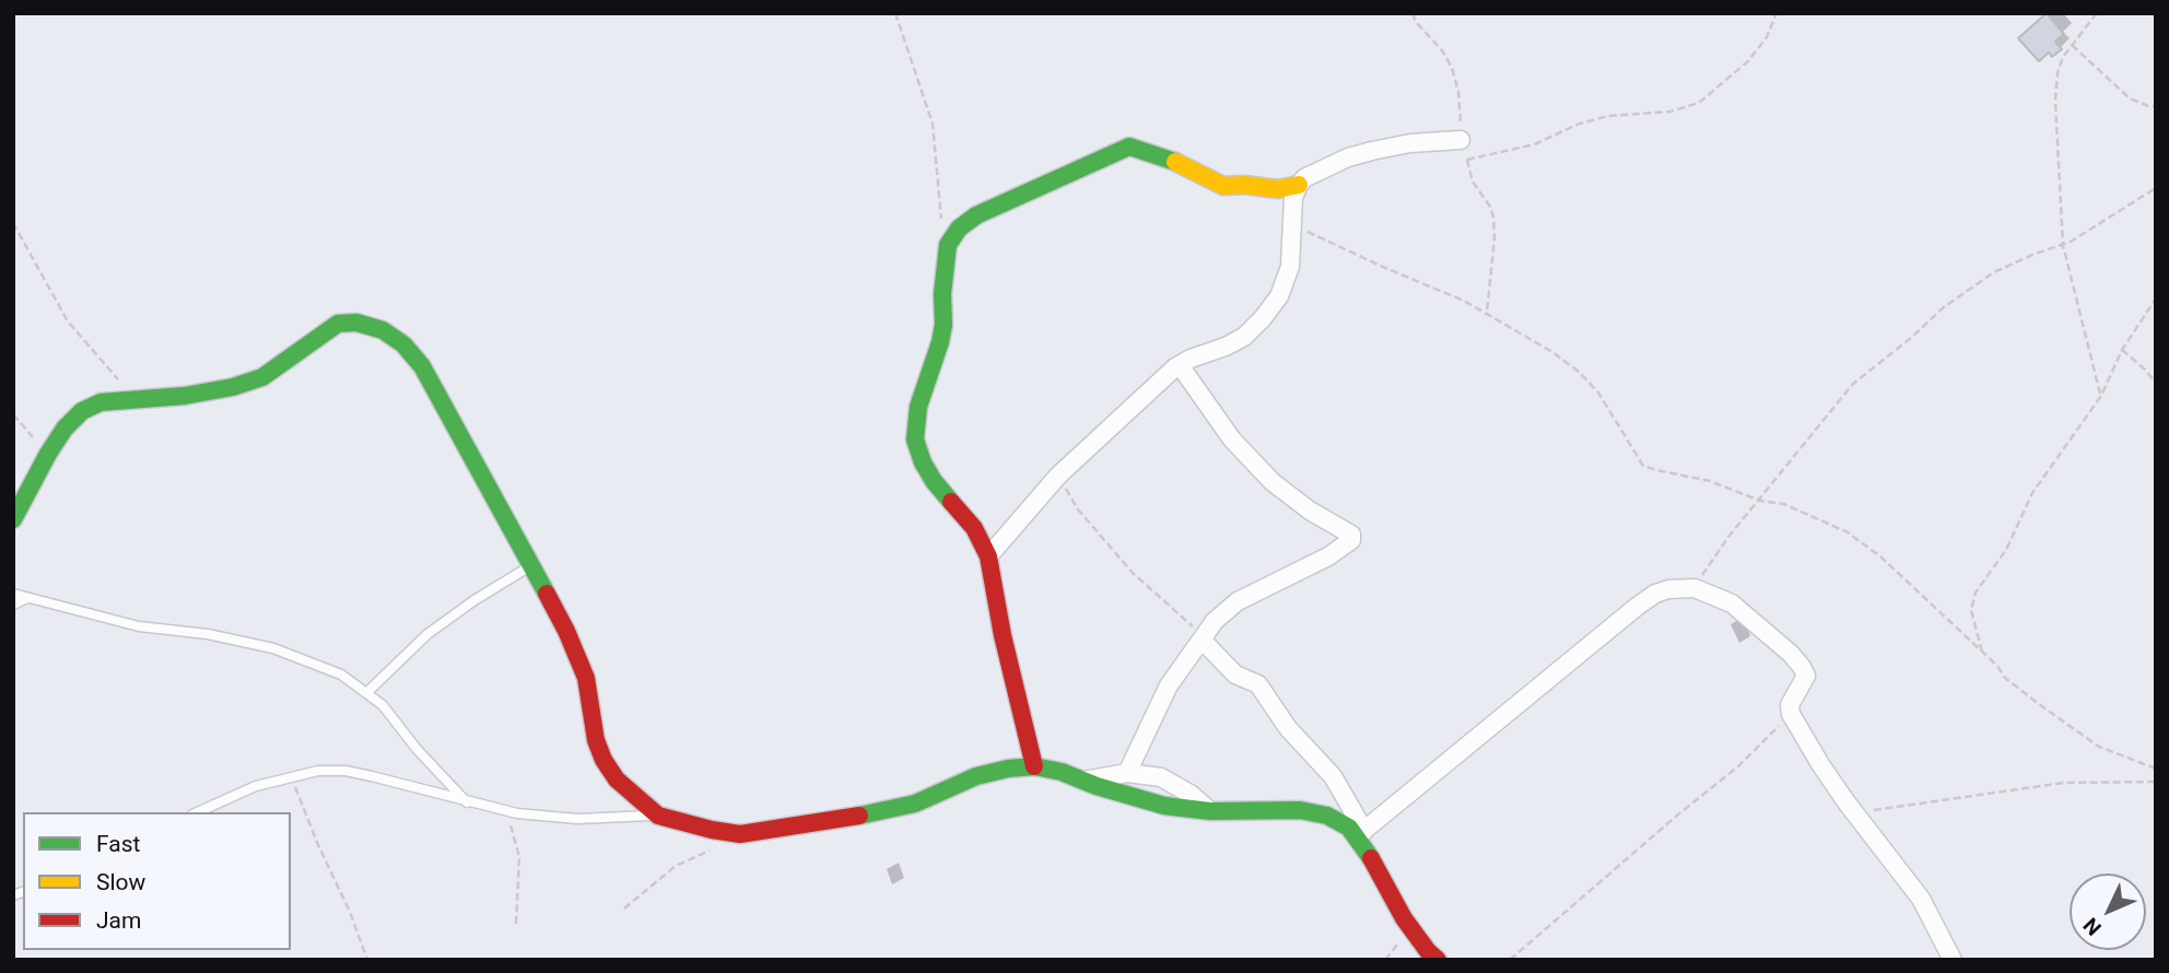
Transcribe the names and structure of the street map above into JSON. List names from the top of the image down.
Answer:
{
  "legend": ["Fast", "Slow", "Jam"],
  "north": "bottom left"
}
